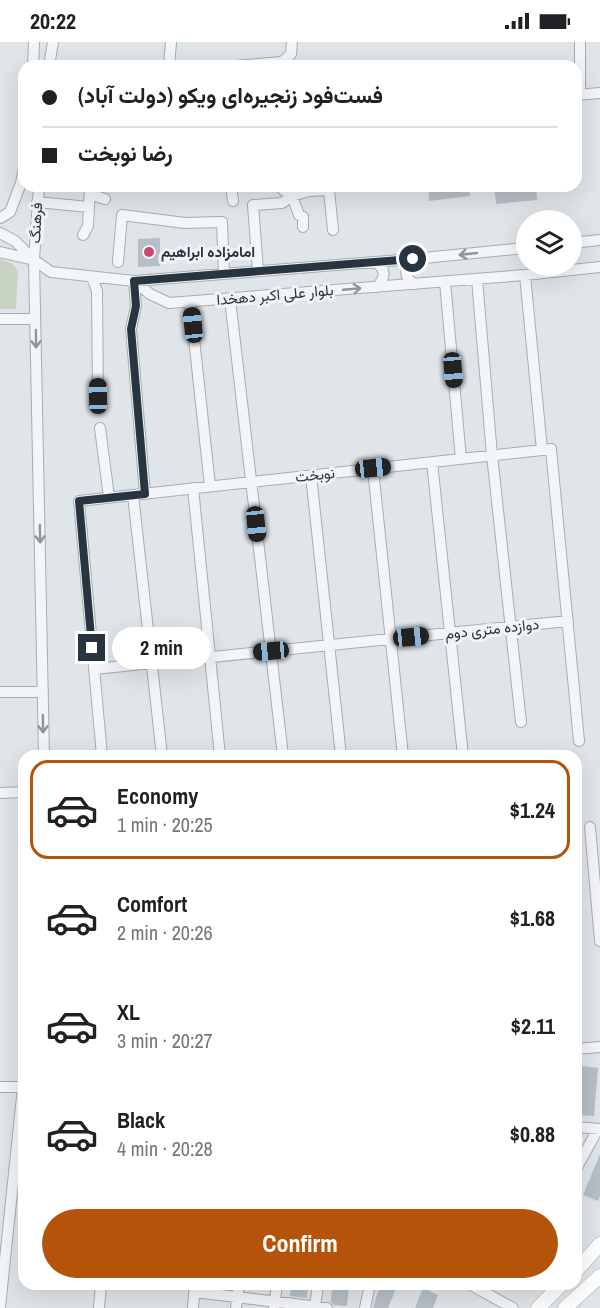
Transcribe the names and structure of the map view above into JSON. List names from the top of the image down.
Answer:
{
  "streets": {
    "street": [
      "فرهنگ",
      "بلوار علی اکبر دهخدا",
      "نوبخت",
      "دوازده متری دوم"
    ]
  },
  "crossings": [
    ["نوبخت", "دوازده متری دوم"]
  ],
  "places": ["امامزاده ابراهیم"],
  "page": {
    "status": "20:22",
    "banner": ["فست‌فود زنجیره‌ای ویکو (دولت آباد)", "رضا نوبخت"],
    "bubble": "2 min",
    "list": [
      {
        "name": "Economy",
        "note": "1 min · 20:25",
        "value": "$1.24"
      },
      {
        "name": "Comfort",
        "note": "2 min · 20:26",
        "value": "$1.68"
      },
      {
        "name": "XL",
        "note": "3 min · 20:27",
        "value": "$2.11"
      },
      {
        "name": "Black",
        "note": "4 min · 20:28",
        "value": "$0.88"
      }
    ],
    "buttons": "Confirm"
  }
}
